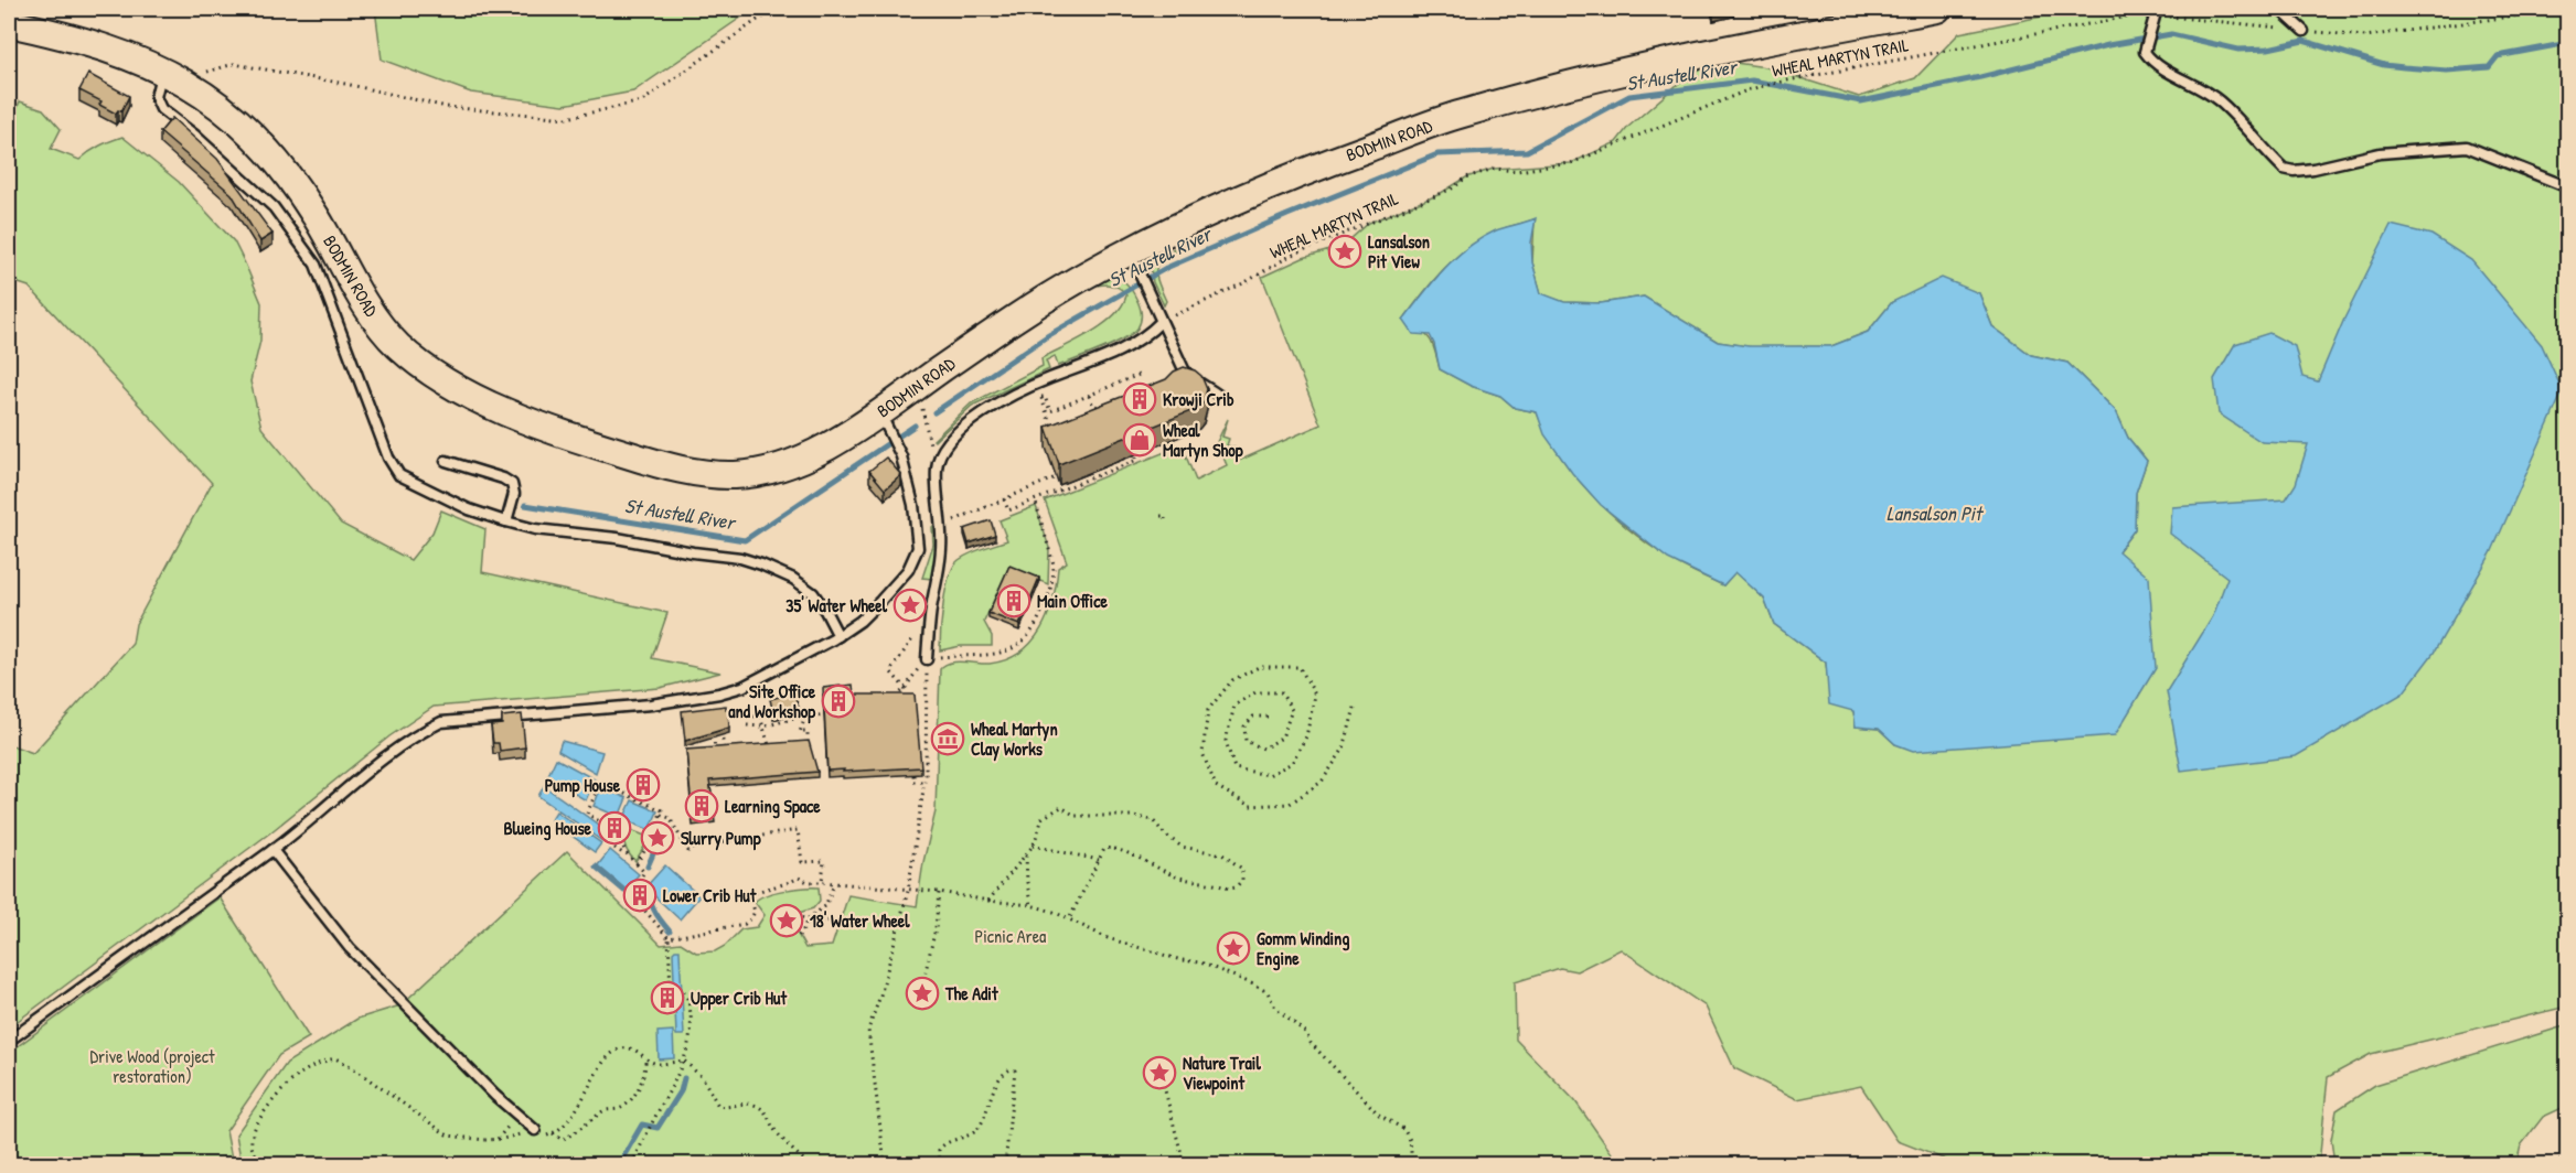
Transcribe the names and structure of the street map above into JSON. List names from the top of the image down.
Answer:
{
  "streets": {
    "main road": ["BODMIN ROAD"],
    "path": ["WHEAL MARTYN TRAIL"]
  },
  "water": ["St Austell River", "Lansalson Pit"],
  "parks": ["Picnic Area", "Drive Wood (project restoration)"],
  "places": {
    "place": [
      "Lansalson Pit View",
      "35' Water Wheel",
      "Slurry Pump",
      "18' Water Wheel",
      "Gomm Winding Engine",
      "The Adit",
      "Nature Trail Viewpoint"
    ],
    "building": [
      "Krowji Crib",
      "Main Office",
      "Site Office and Workshop",
      "Pump House",
      "Learning Space",
      "Blueing House",
      "Lower Crib Hut",
      "Upper Crib Hut"
    ],
    "shop": ["Wheal Martyn Shop"],
    "museum": ["Wheal Martyn Clay Works"]
  }
}
